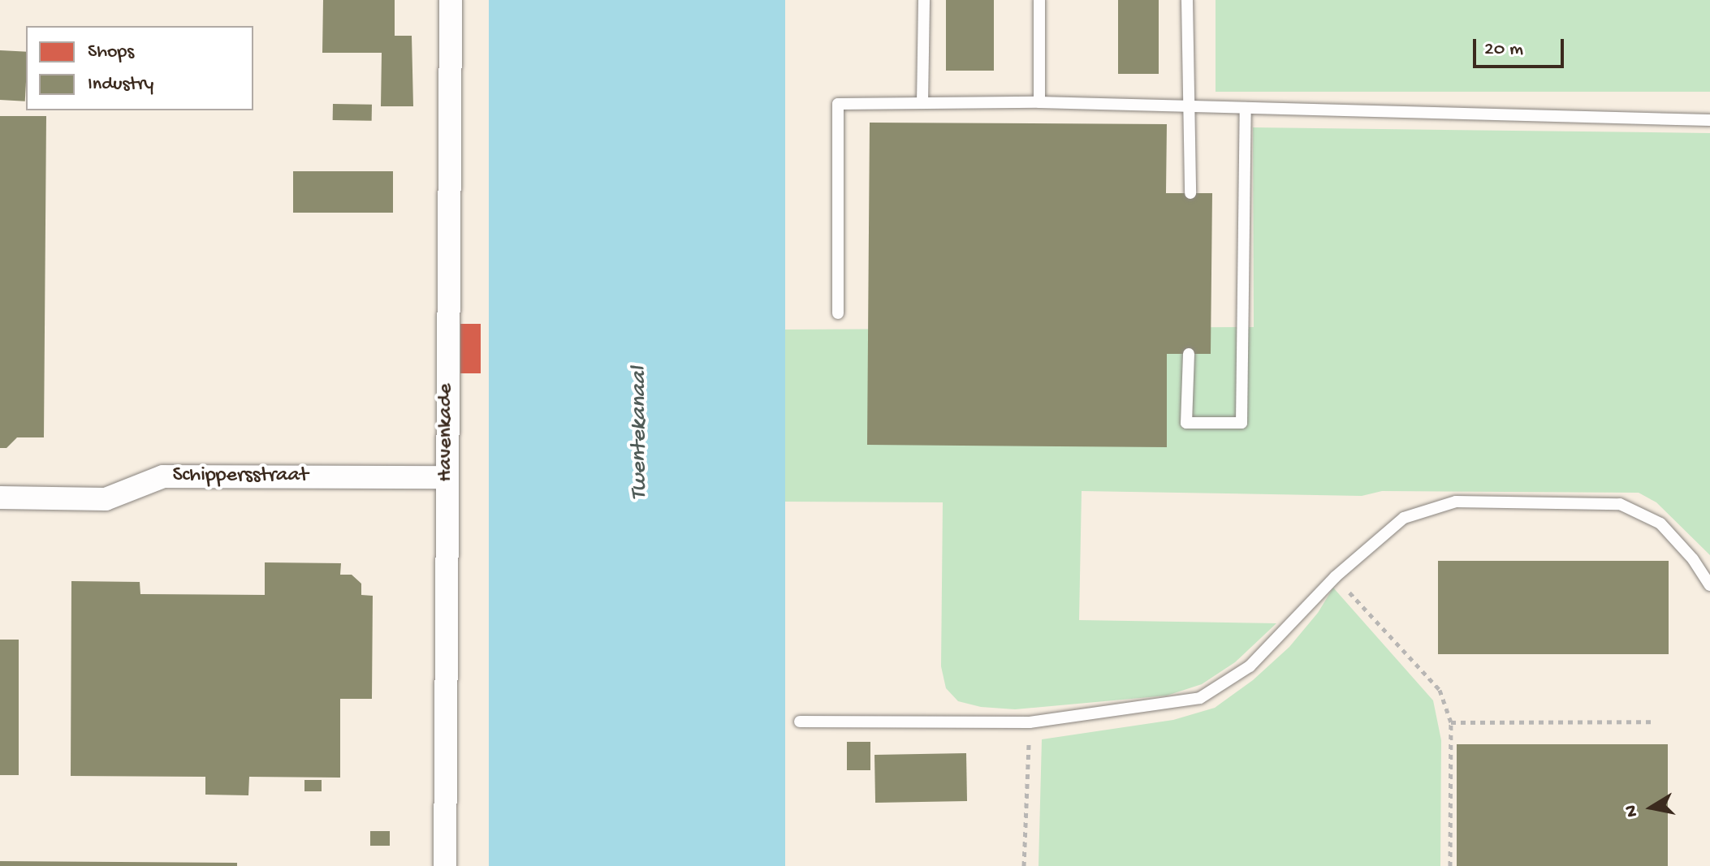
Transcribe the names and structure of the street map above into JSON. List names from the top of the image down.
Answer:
{
  "streets": {
    "street": ["Havenkade", "Schippersstraat"]
  },
  "crossings": [
    ["Havenkade", "Schippersstraat"]
  ],
  "water": ["Twentekanaal"],
  "legend": ["Shops", "Industry"],
  "scale_bar": "20 m",
  "north": "left"
}
